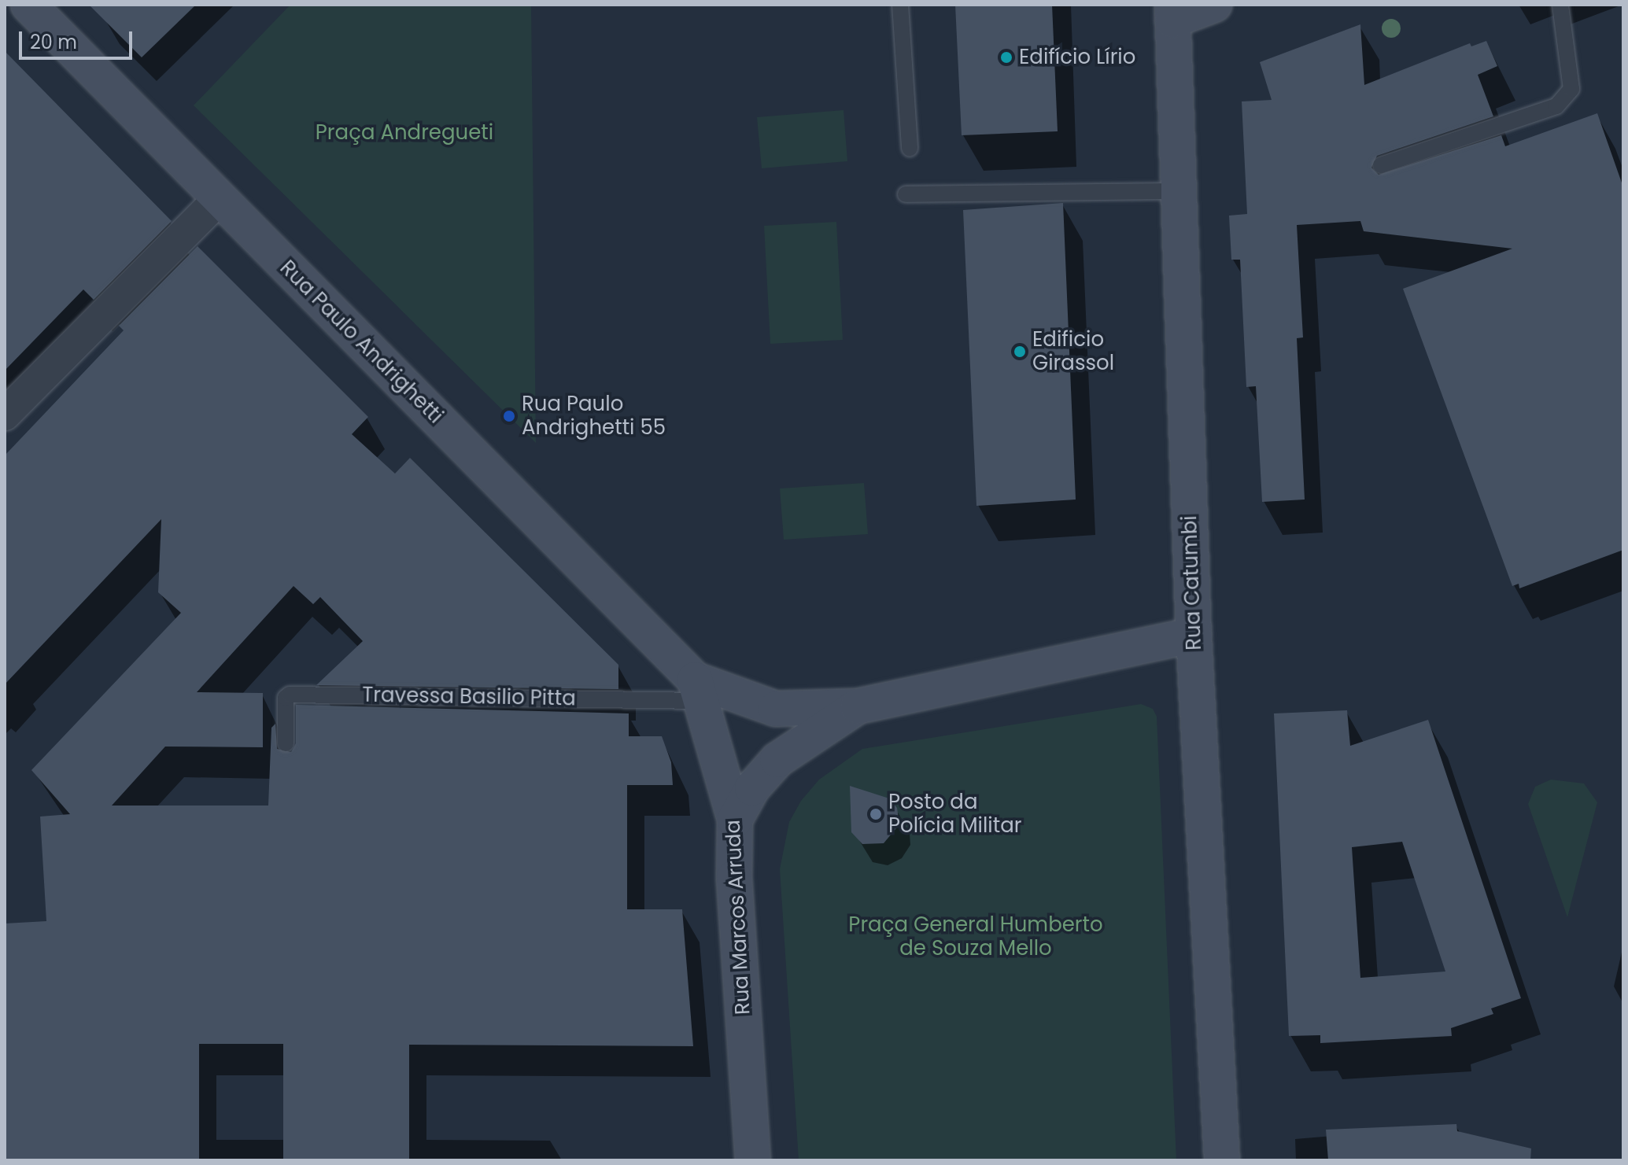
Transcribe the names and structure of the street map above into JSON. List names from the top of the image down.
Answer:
{
  "streets": {
    "main road": ["Rua Paulo Andrighetti", "Rua Catumbi", "Rua Marcos Arruda"],
    "lane": ["Travessa Basilio Pitta"]
  },
  "crossings": [
    ["Rua Paulo Andrighetti", "Travessa Basilio Pitta"],
    ["Rua Paulo Andrighetti", "Rua Marcos Arruda"],
    ["Travessa Basilio Pitta", "Rua Marcos Arruda"]
  ],
  "parks": ["Praça Andregueti", "Praça General Humberto de Souza Mello"],
  "places": [
    "Edifício Lírio",
    "Edificio Girassol",
    "Rua Paulo Andrighetti 55",
    "Posto da Polícia Militar"
  ],
  "scale_bar": "20 m"
}
